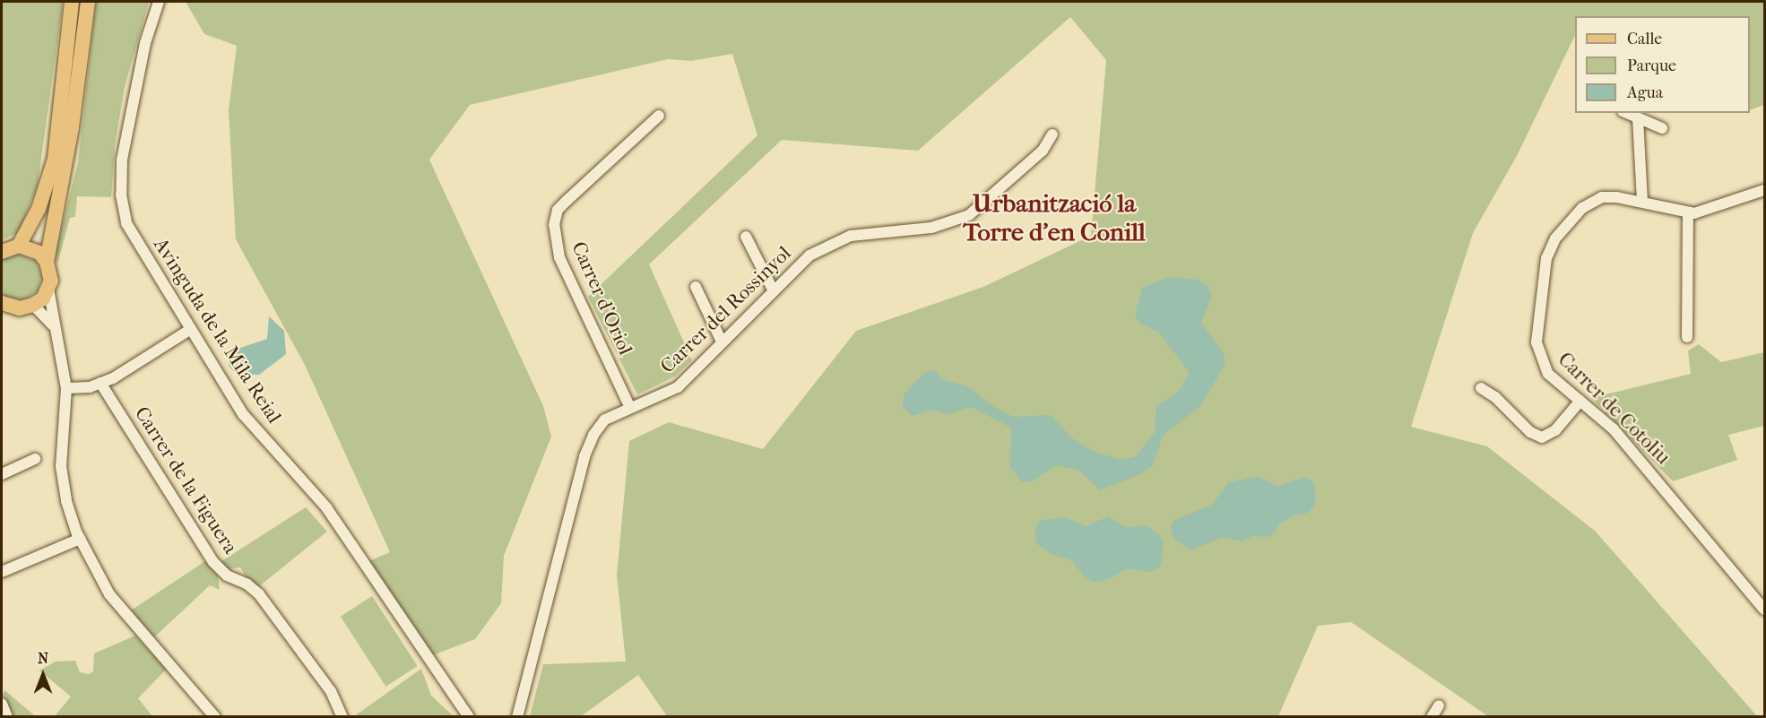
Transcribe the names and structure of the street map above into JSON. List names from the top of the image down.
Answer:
{
  "streets": {
    "street": [
      "Carrer d'Oriol",
      "Carrer del Rossinyol",
      "Avinguda de la Mila Reial",
      "Carrer de Cotoliu",
      "Carrer de la Figuera"
    ]
  },
  "crossings": [
    ["Carrer d'Oriol", "Carrer del Rossinyol"]
  ],
  "districts": ["Urbanització la Torre d'en Conill"],
  "legend": ["Calle", "Parque", "Agua"],
  "north": "top"
}
